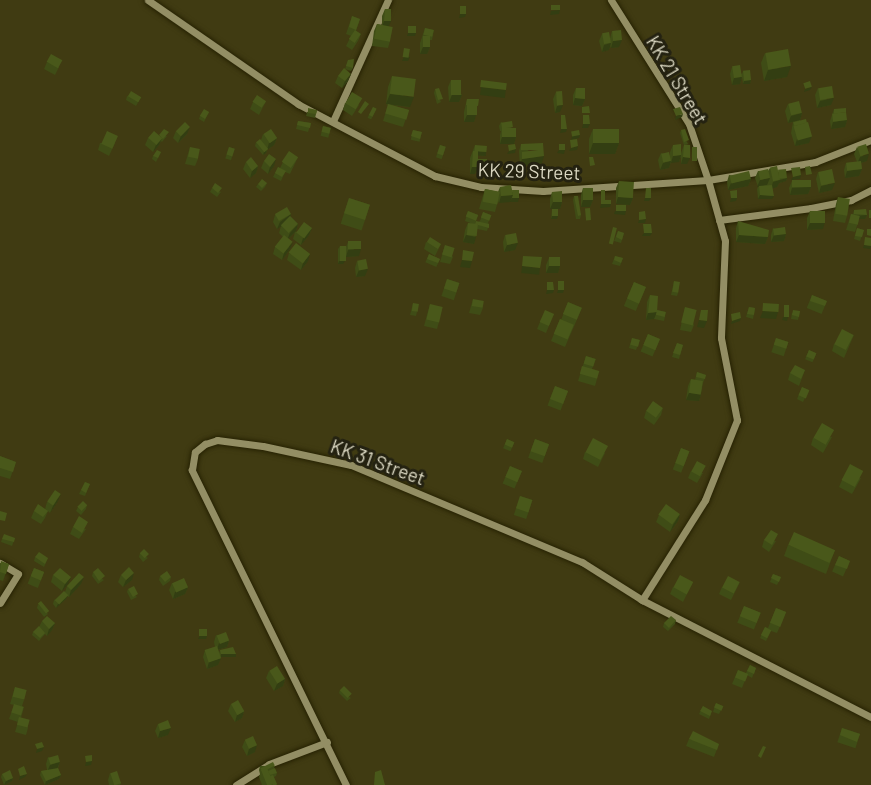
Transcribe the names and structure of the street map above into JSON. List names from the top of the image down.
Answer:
{
  "streets": {
    "street": ["KK 21 Street", "KK 29 Street", "KK 31 Street"]
  },
  "crossings": [
    ["KK 21 Street", "KK 29 Street"],
    ["KK 21 Street", "KK 31 Street"]
  ]
}
